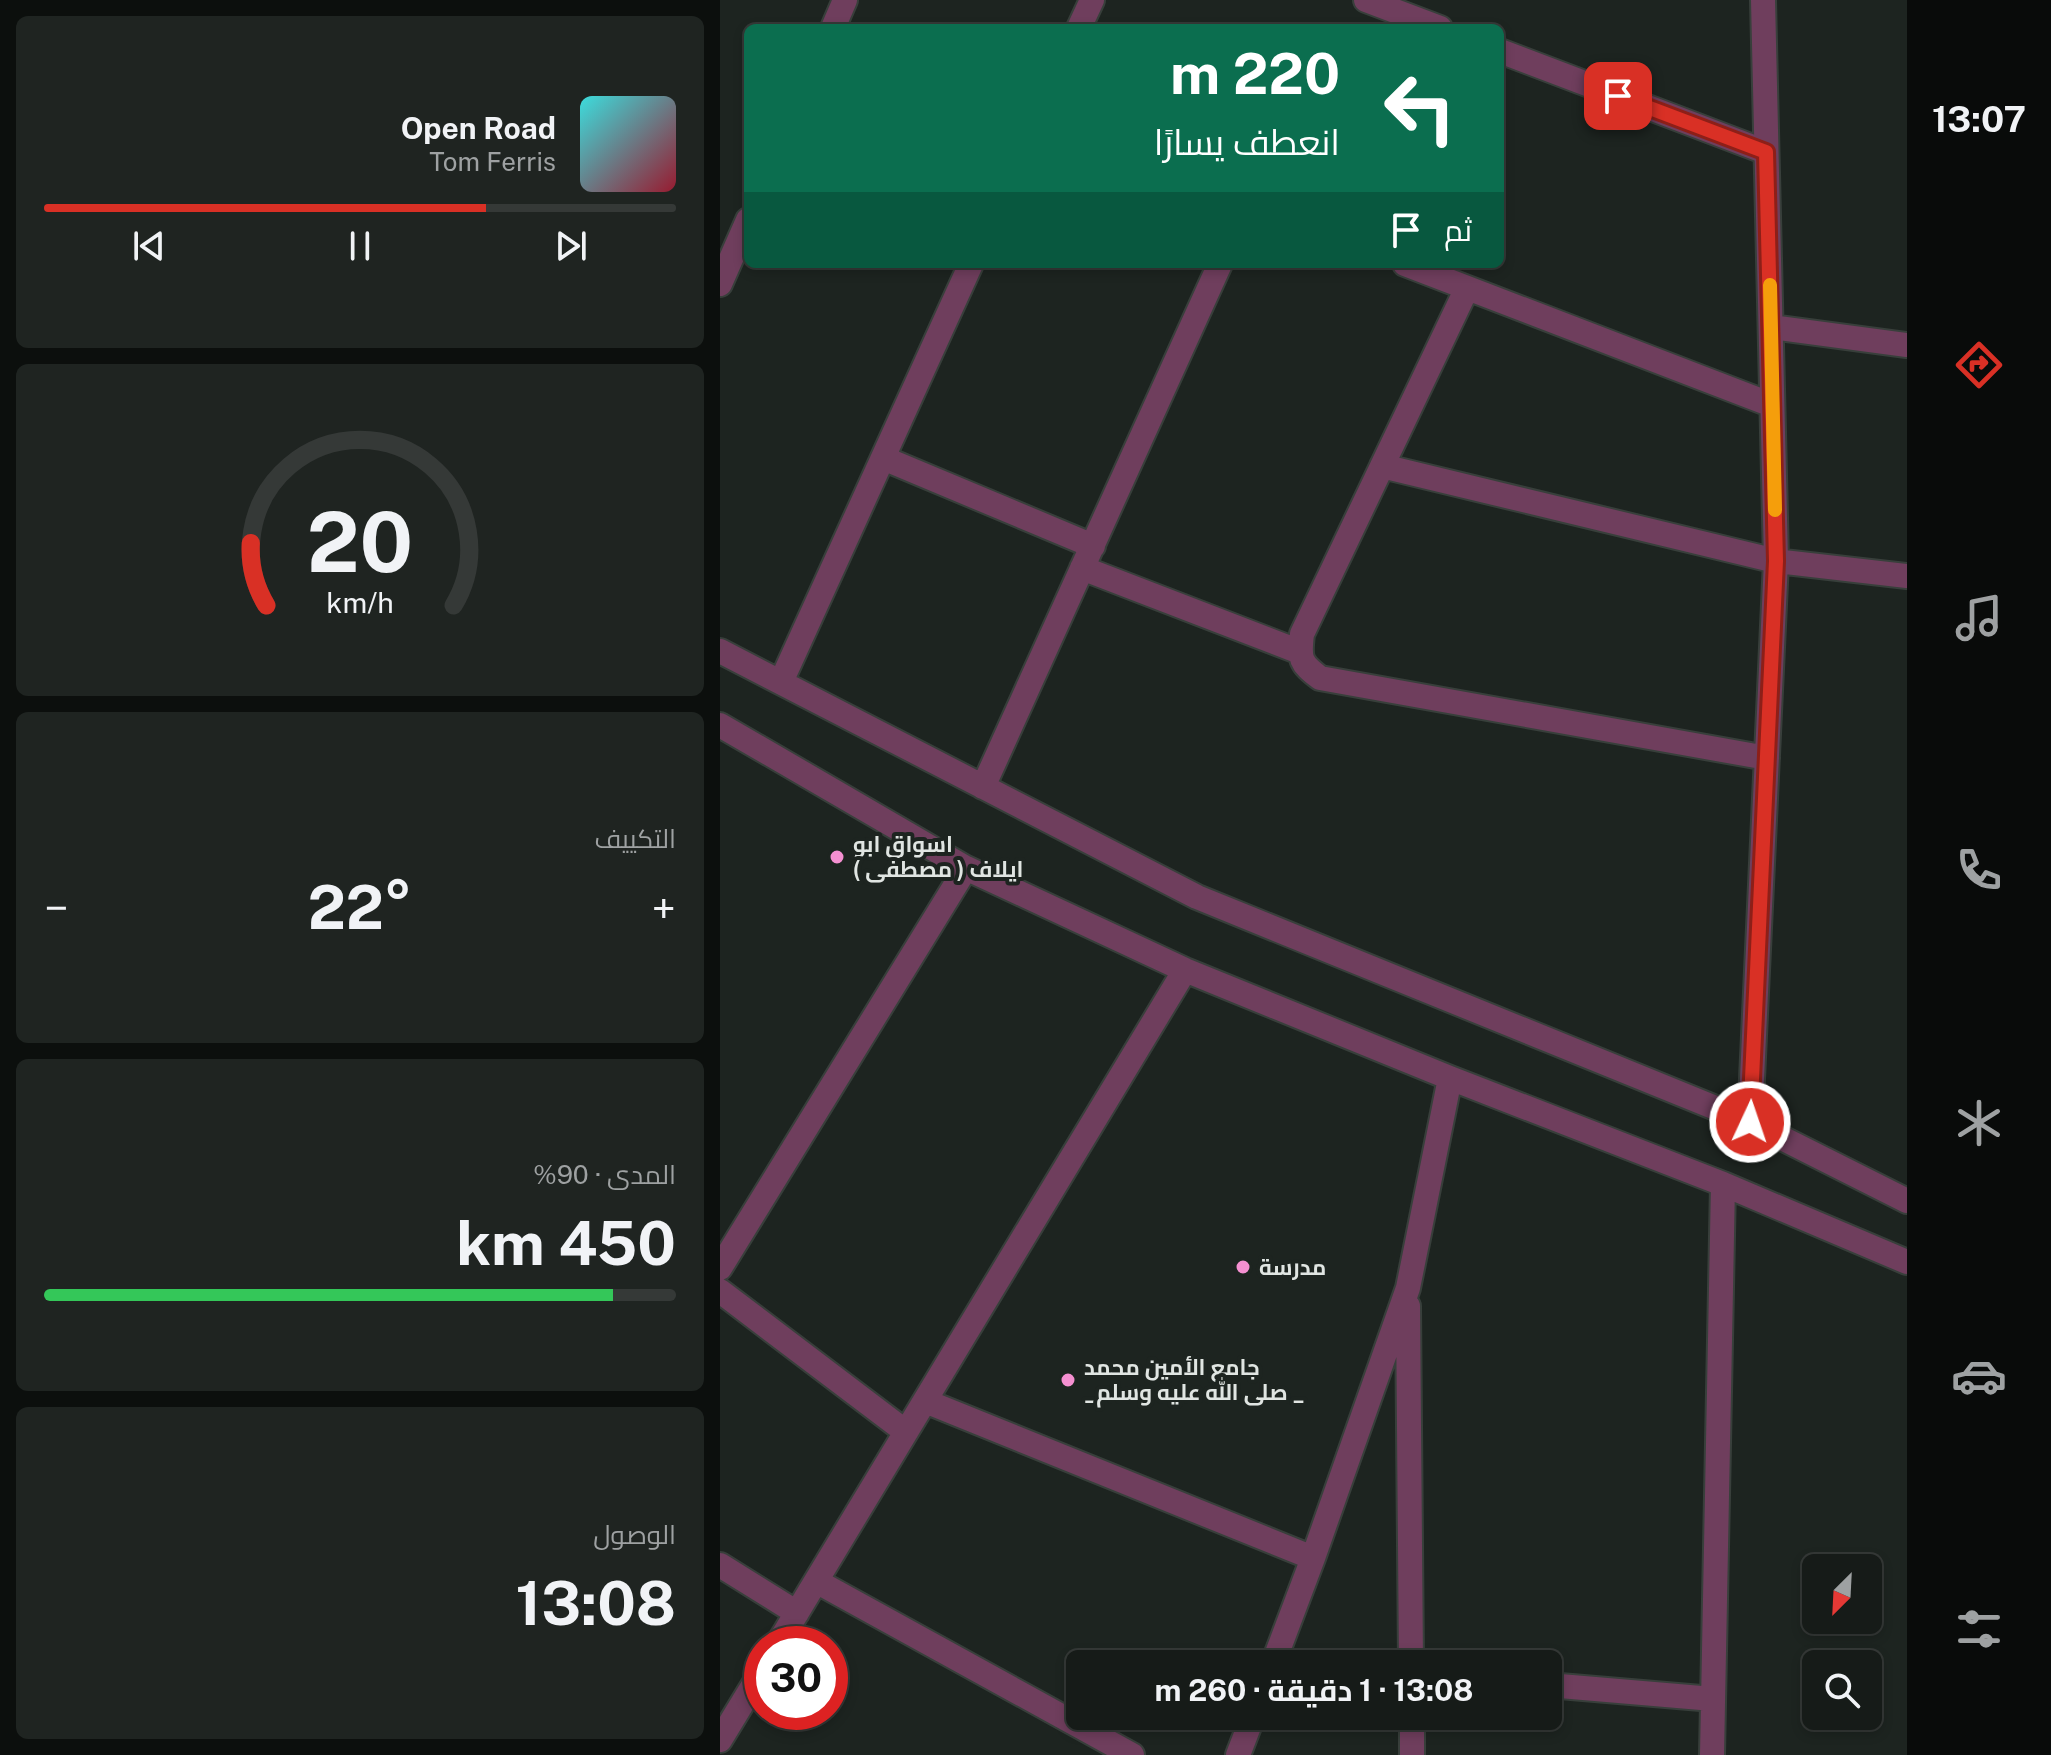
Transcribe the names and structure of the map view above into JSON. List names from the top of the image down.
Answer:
{
  "places": ["اسواق ابو ايلاف ( مصطفى )", "مدرسة", "جامع الأمين محمد _صلى الله عليه وسلم _"],
  "north": "bottom left",
  "page": {
    "tabs": "13:07",
    "turn": ["220 m", "انعطف يسارًا"],
    "song": ["Open Road", "Tom Ferris"],
    "then": "ثم",
    "tile": [
      "التكييف",
      ["المدى · 90%", "450 km"],
      ["الوصول", "13:08"]
    ],
    "heat": ["−", "22°", "+"],
    "limit": "30",
    "trip": "13:08 · 1 دقيقة · 260 m",
    "gauge": ["20", "km/h"]
  }
}
